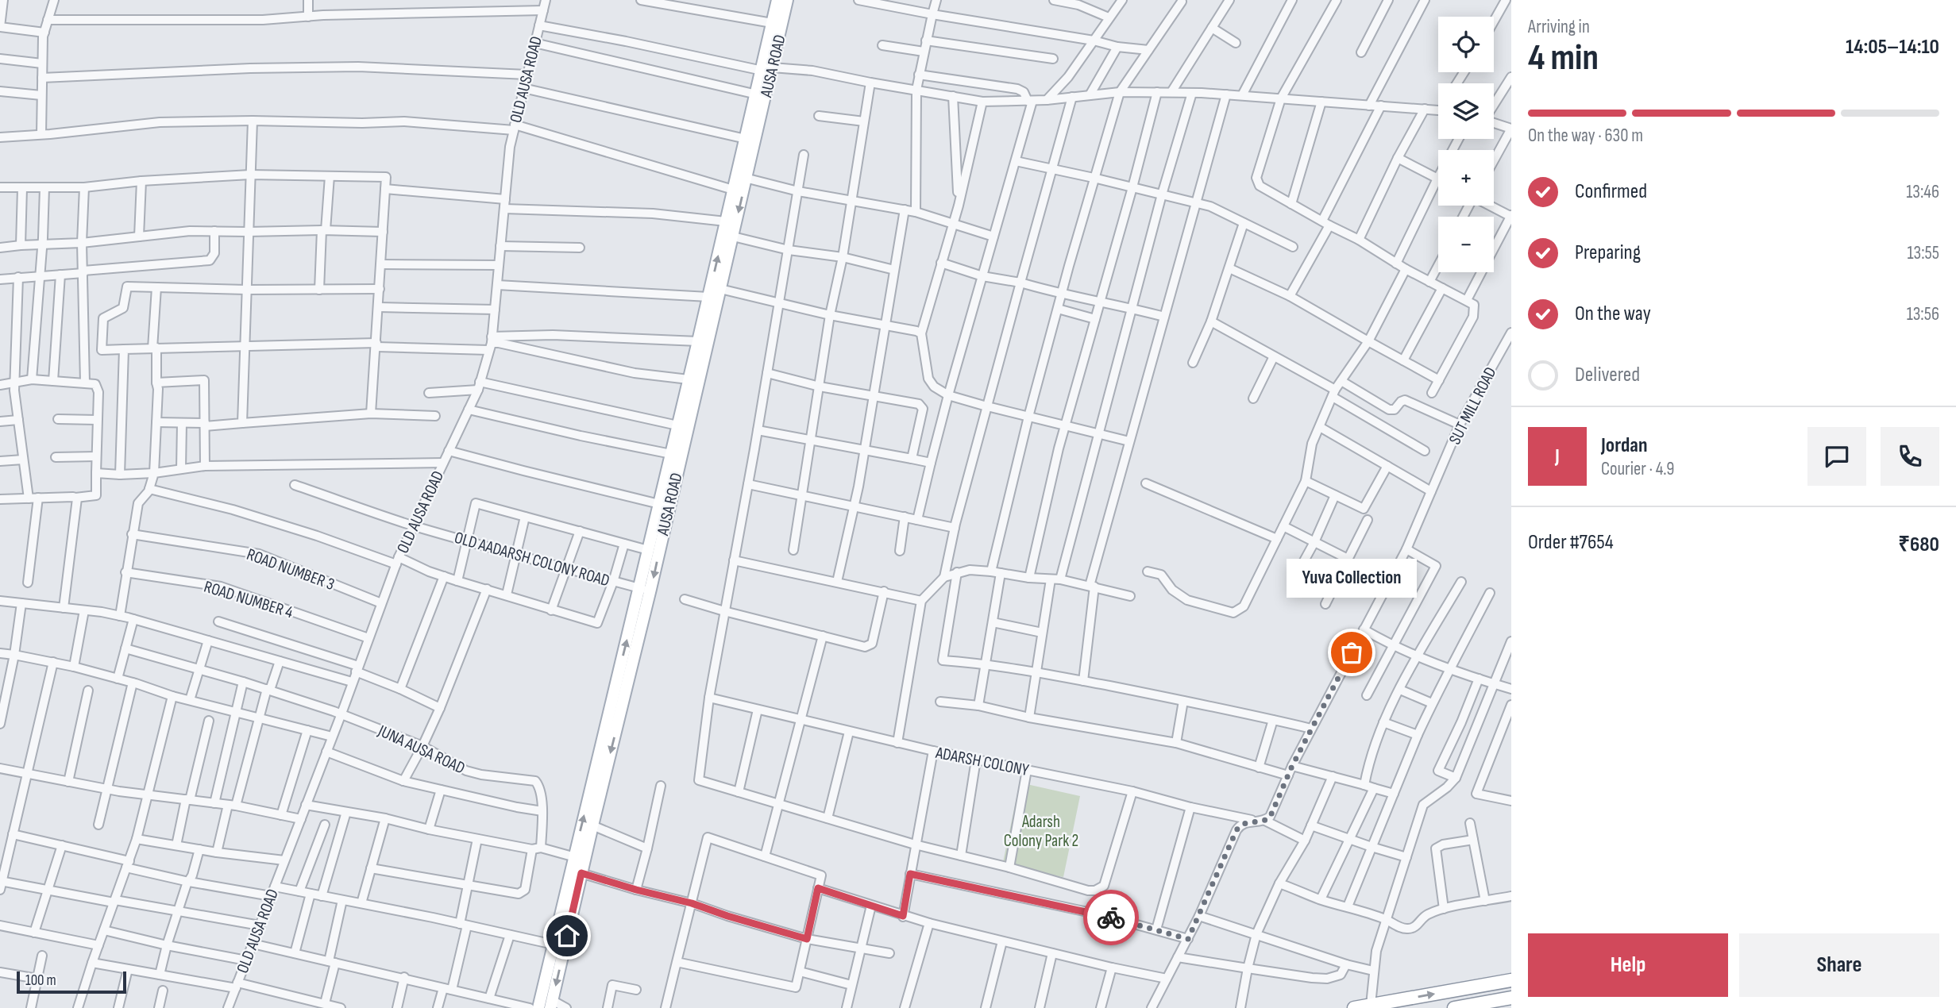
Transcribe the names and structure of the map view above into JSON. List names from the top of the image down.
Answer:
{
  "streets": {
    "main road": ["AUSA ROAD"],
    "street": [
      "OLD AUSA ROAD",
      "SUT MILL ROAD",
      "OLD AADARSH COLONY ROAD",
      "ROAD NUMBER 3",
      "ROAD NUMBER 4",
      "JUNA AUSA ROAD",
      "ADARSH COLONY"
    ]
  },
  "crossings": [
    ["AUSA ROAD", "OLD AADARSH COLONY ROAD"],
    ["OLD AUSA ROAD", "OLD AADARSH COLONY ROAD"],
    ["OLD AUSA ROAD", "ROAD NUMBER 3"],
    ["OLD AUSA ROAD", "ROAD NUMBER 4"],
    ["OLD AUSA ROAD", "JUNA AUSA ROAD"],
    ["SUT MILL ROAD", "ADARSH COLONY"]
  ],
  "parks": ["Adarsh Colony Park 2"],
  "places": ["Yuva Collection"],
  "scale_bar": "100 m",
  "page": {
    "heading": ["4 min", "Arriving in", "14:05–14:10"],
    "panel": [
      "Jordan",
      "Courier · 4.9",
      "Order #7654",
      "₹680"
    ],
    "map_buttons": ["+", "−"],
    "bar": "On the way · 630 m",
    "list": [
      ["Confirmed", "13:46"],
      ["Preparing", "13:55"],
      ["On the way", "13:56"],
      "Delivered"
    ],
    "round": "J",
    "bubble": "Yuva Collection",
    "buttons": ["Help", "Share"],
    "scale": "100 m"
  }
}
